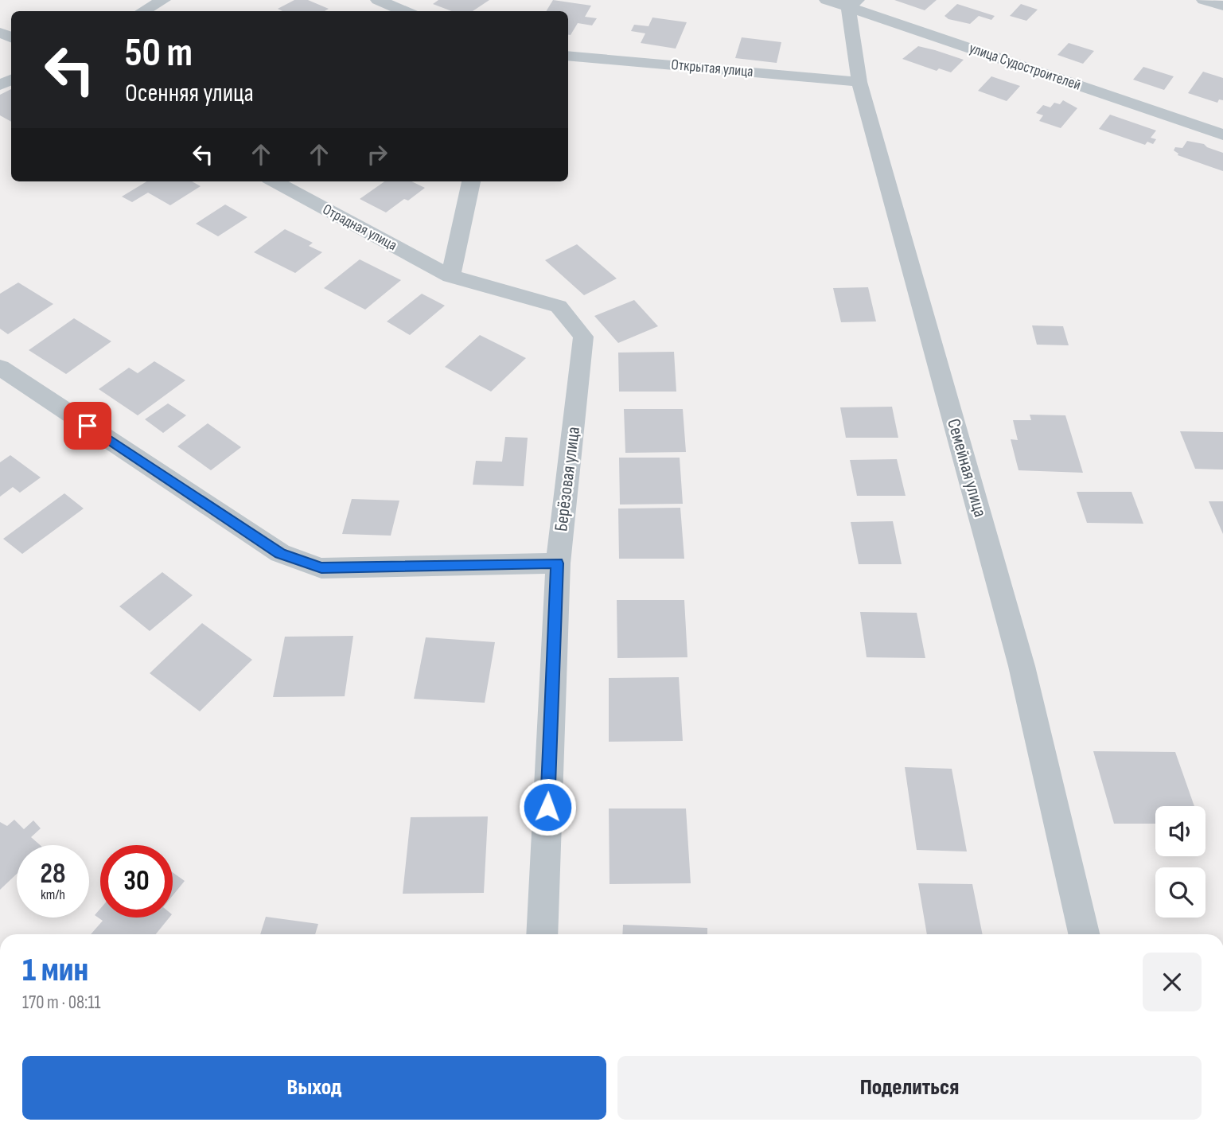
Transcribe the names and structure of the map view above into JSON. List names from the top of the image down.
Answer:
{
  "streets": {
    "street": [
      "улица Судостроителей",
      "Открытая улица",
      "Отрадная улица",
      "Семейная улица",
      "Берёзовая улица"
    ]
  },
  "crossings": [
    ["улица Судостроителей", "Семейная улица"],
    ["Открытая улица", "Семейная улица"],
    ["Отрадная улица", "Берёзовая улица"]
  ],
  "page": {
    "turn": ["50 m", "Осенняя улица"],
    "speed": "28 km/h",
    "limit": "30",
    "heading": ["1 мин", "170 m · 08:11"],
    "buttons": ["Выход", "Поделиться"]
  }
}
